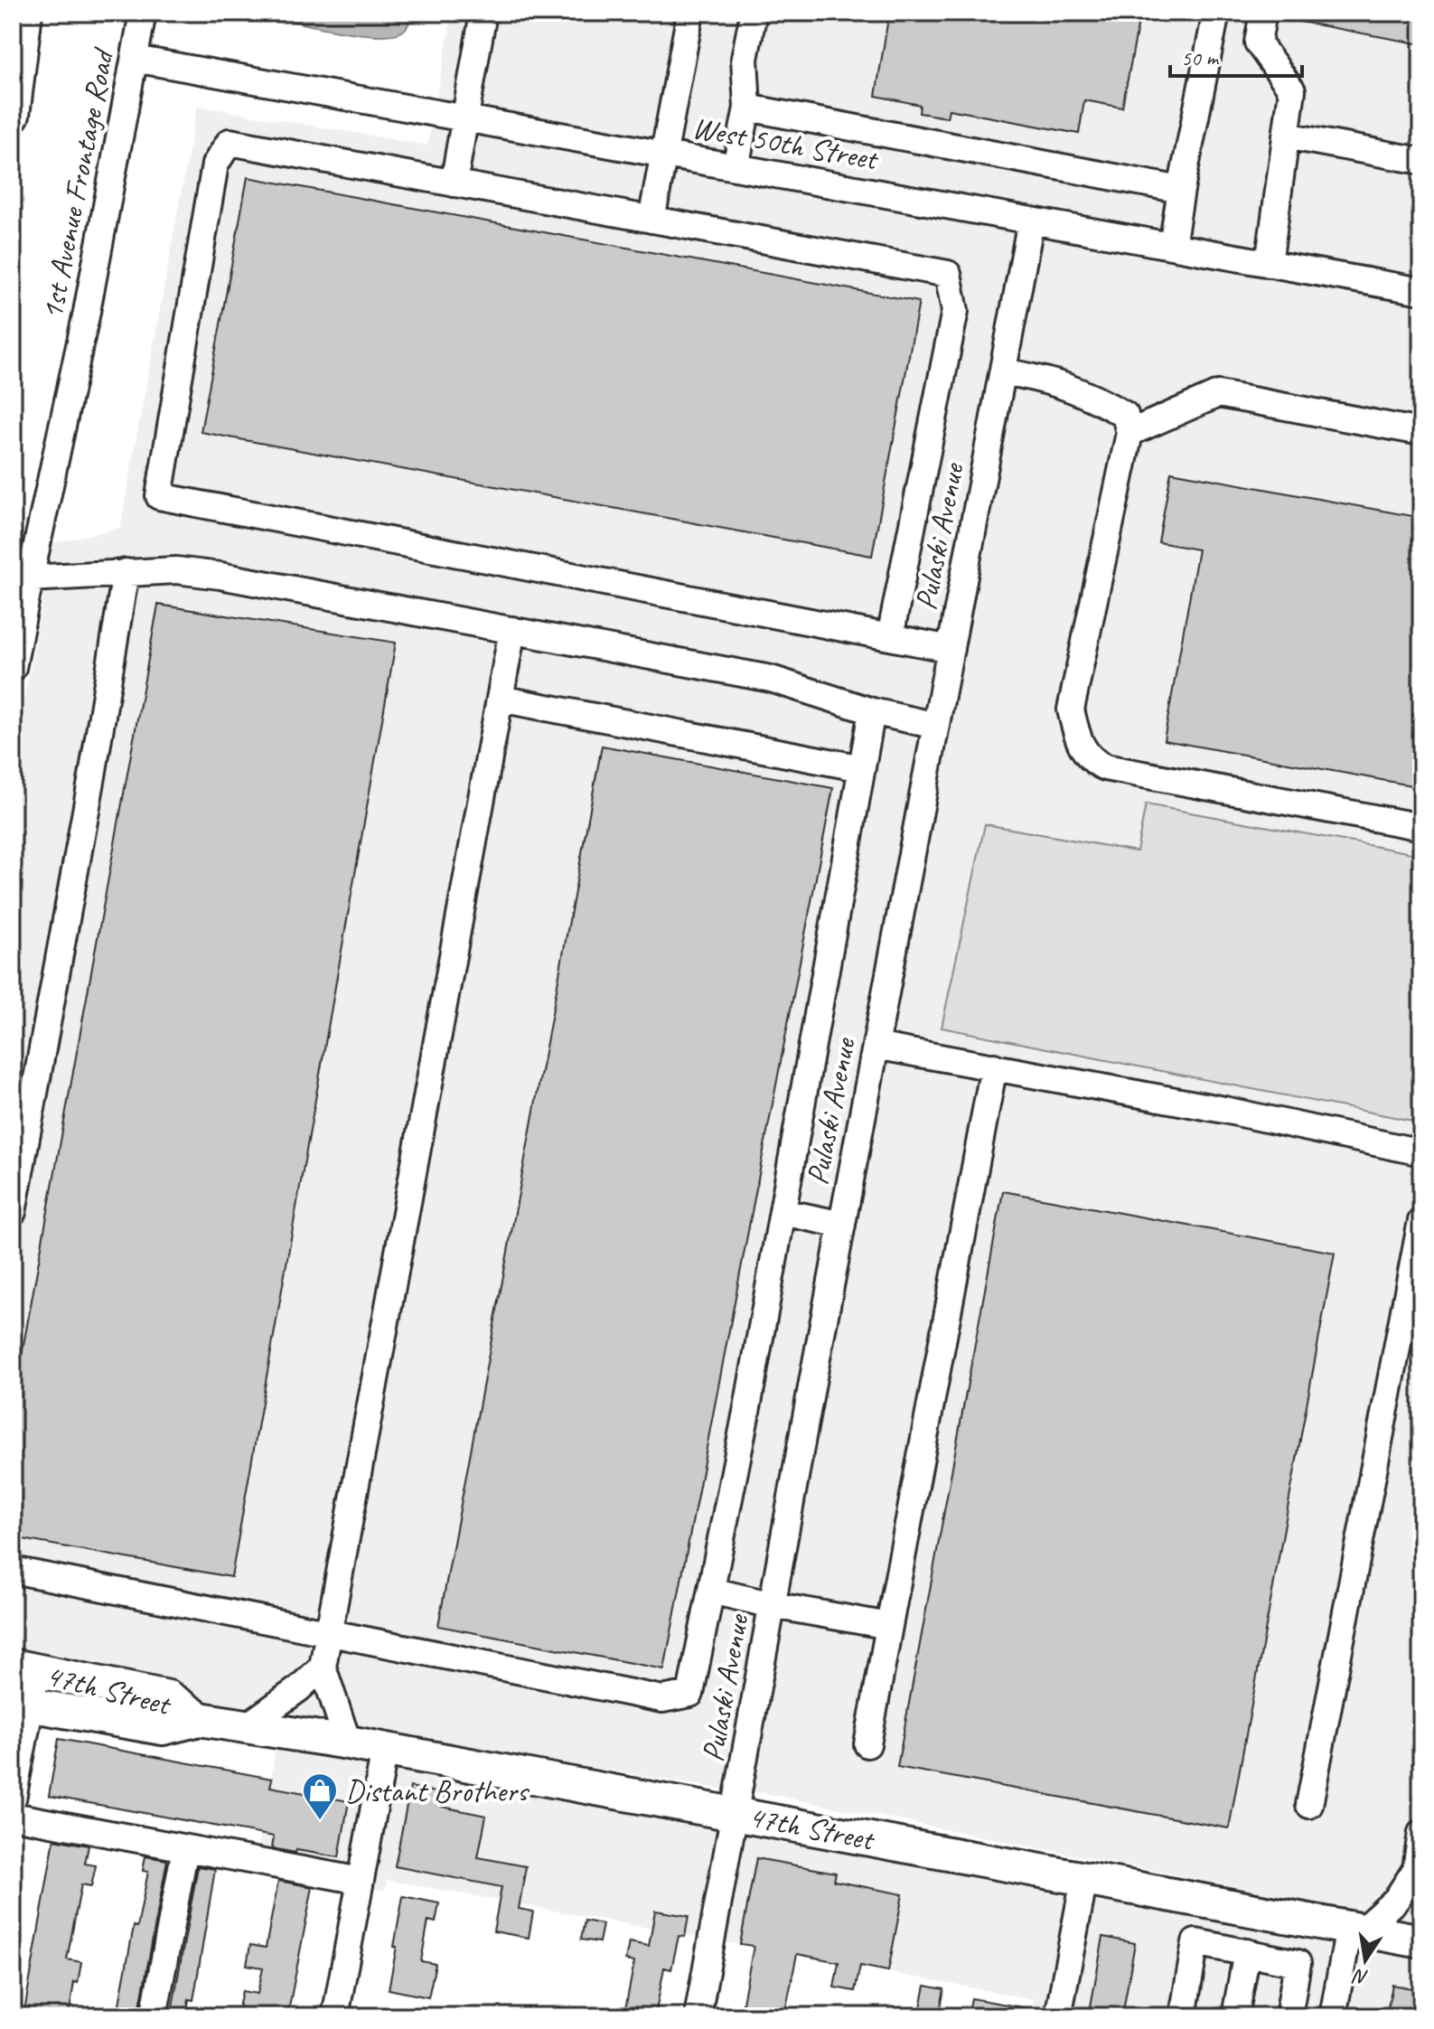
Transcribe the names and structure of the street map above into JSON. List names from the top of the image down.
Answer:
{
  "streets": {
    "main road": ["47th Street"],
    "street": ["West 50th Street", "1st Avenue Frontage Road", "Pulaski Avenue"]
  },
  "crossings": [
    ["West 50th Street", "1st Avenue Frontage Road"],
    ["West 50th Street", "Pulaski Avenue"],
    ["Pulaski Avenue", "47th Street"]
  ],
  "places": {
    "shop": ["Distant Brothers"]
  },
  "scale_bar": "50 m",
  "north": "bottom"
}
